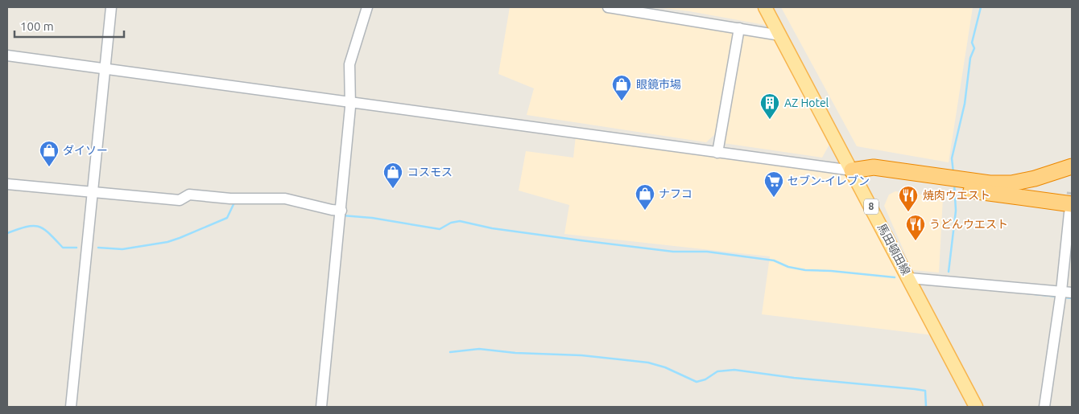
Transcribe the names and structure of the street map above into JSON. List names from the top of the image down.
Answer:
{
  "streets": {
    "main road": ["8", "馬田頓田線"]
  },
  "places": {
    "shop": [
      "眼鏡市場",
      "ダイソー",
      "コスモス",
      "ナフコ"
    ],
    "building": ["AZ Hotel"],
    "supermarket": ["セブン-イレブン"],
    "restaurant": ["焼肉ウエスト", "うどんウエスト"]
  },
  "scale_bar": "100 m"
}
